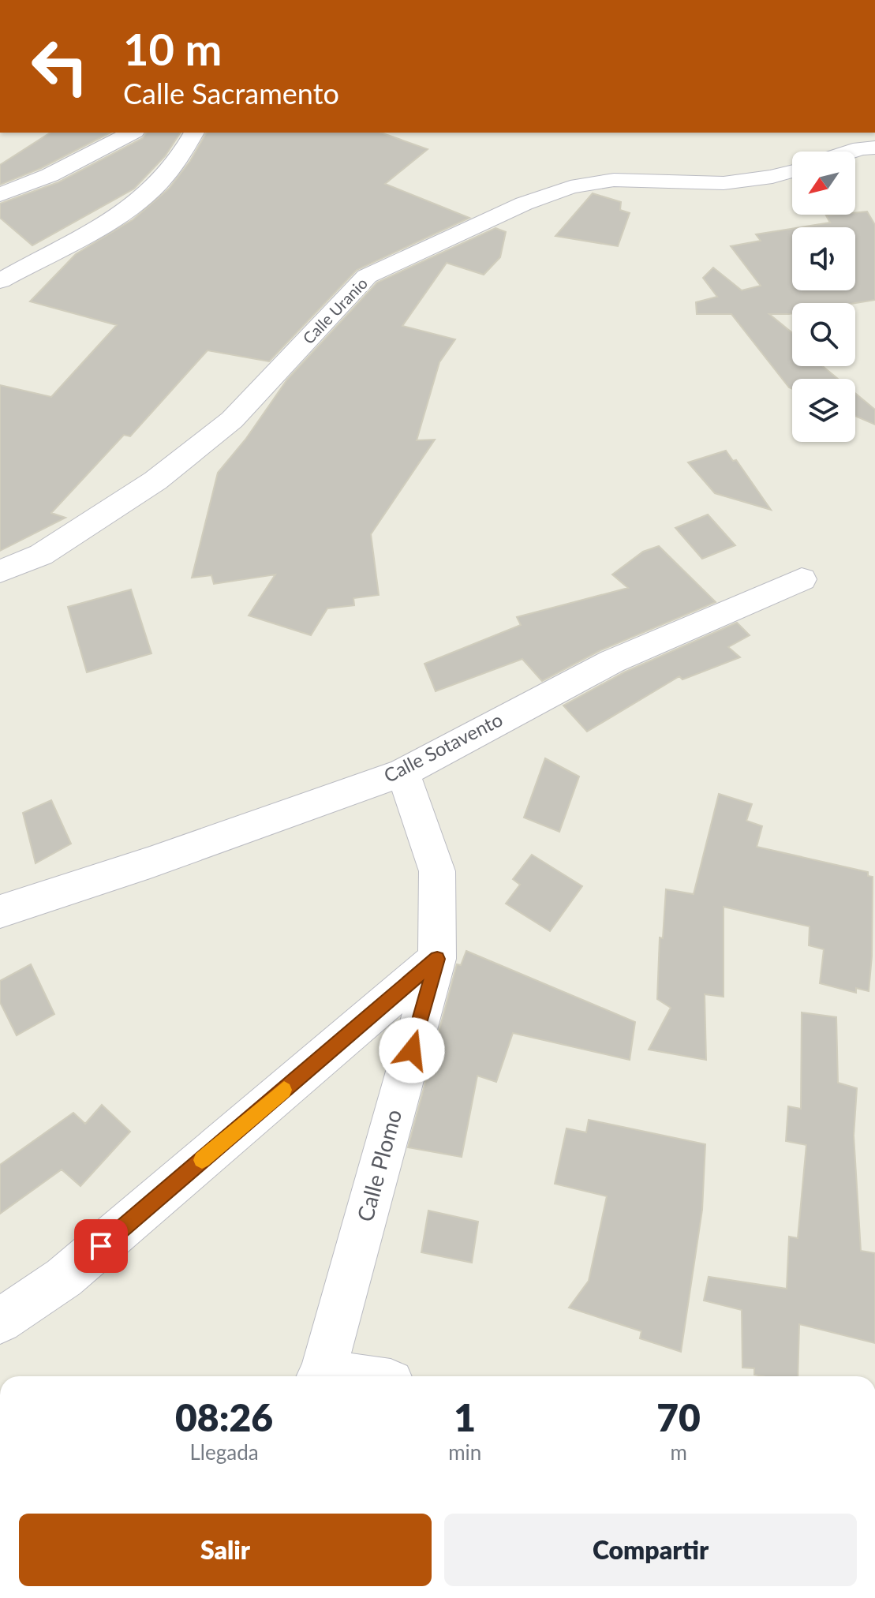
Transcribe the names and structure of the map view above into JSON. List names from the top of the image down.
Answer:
{
  "streets": {
    "street": ["Calle Uranio", "Calle Sotavento", "Calle Plomo"]
  },
  "crossings": [
    ["Calle Sotavento", "Calle Plomo"]
  ],
  "north": "bottom left",
  "page": {
    "turn": ["10 m", "Calle Sacramento"],
    "eta": [
      "08:26",
      "Llegada",
      "1",
      "min",
      "70",
      "m"
    ],
    "buttons": ["Salir", "Compartir"]
  }
}
